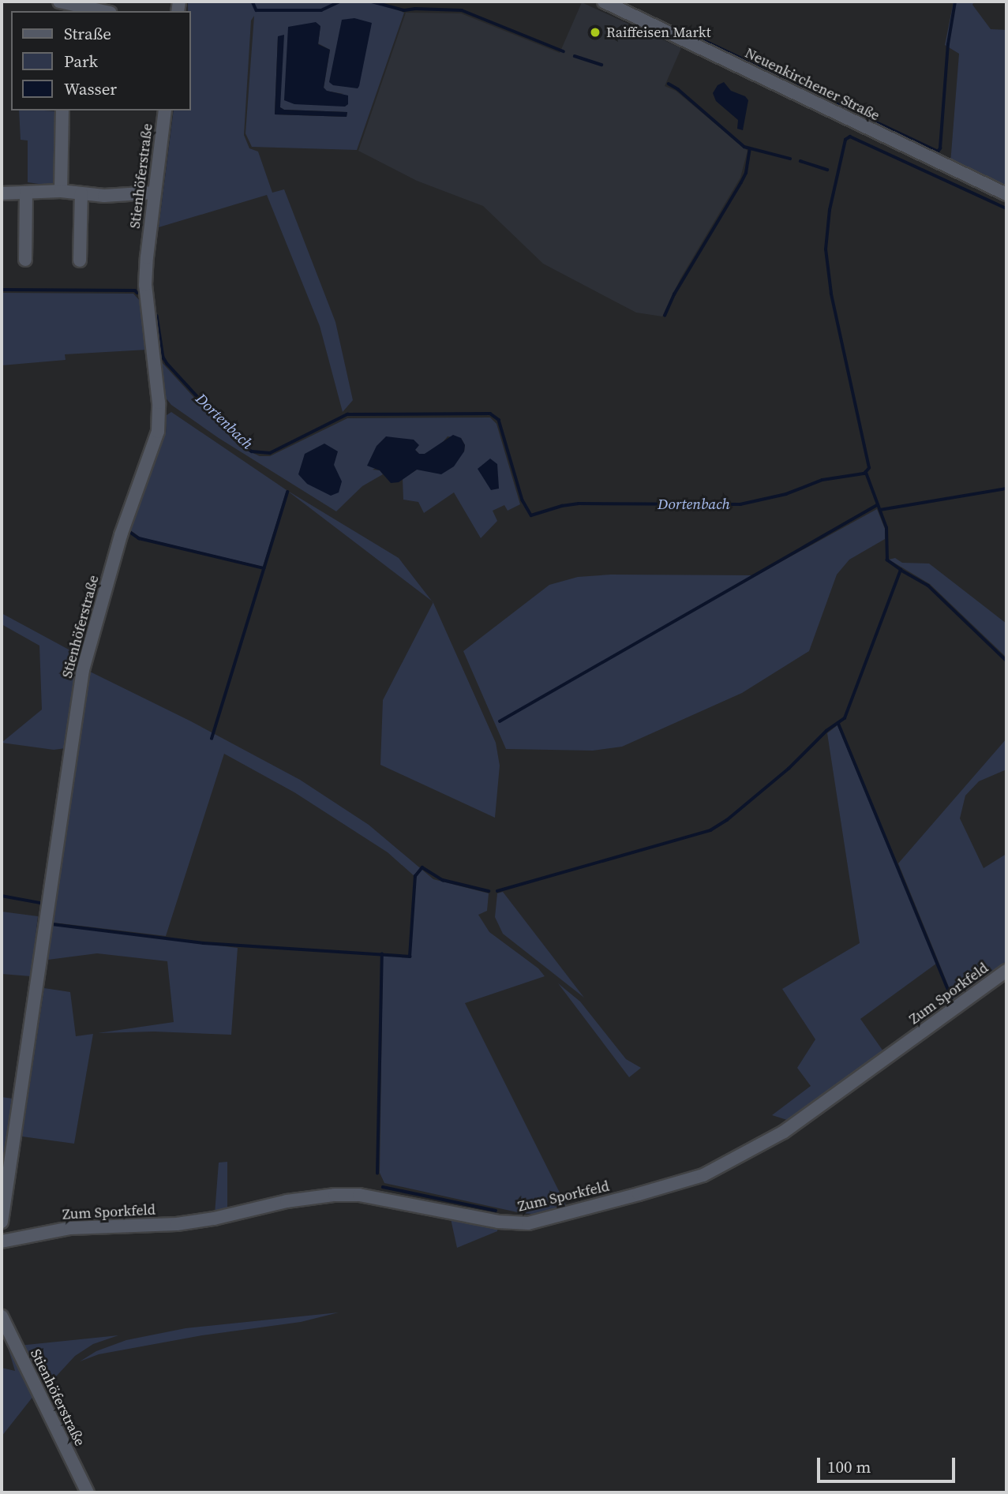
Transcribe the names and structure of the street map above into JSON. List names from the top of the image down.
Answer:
{
  "streets": {
    "street": ["Neuenkirchener Straße", "Stienhöferstraße", "Zum Sporkfeld"]
  },
  "water": ["Dortenbach"],
  "places": ["Raiffeisen Markt"],
  "legend": ["Straße", "Park", "Wasser"],
  "scale_bar": "100 m"
}
